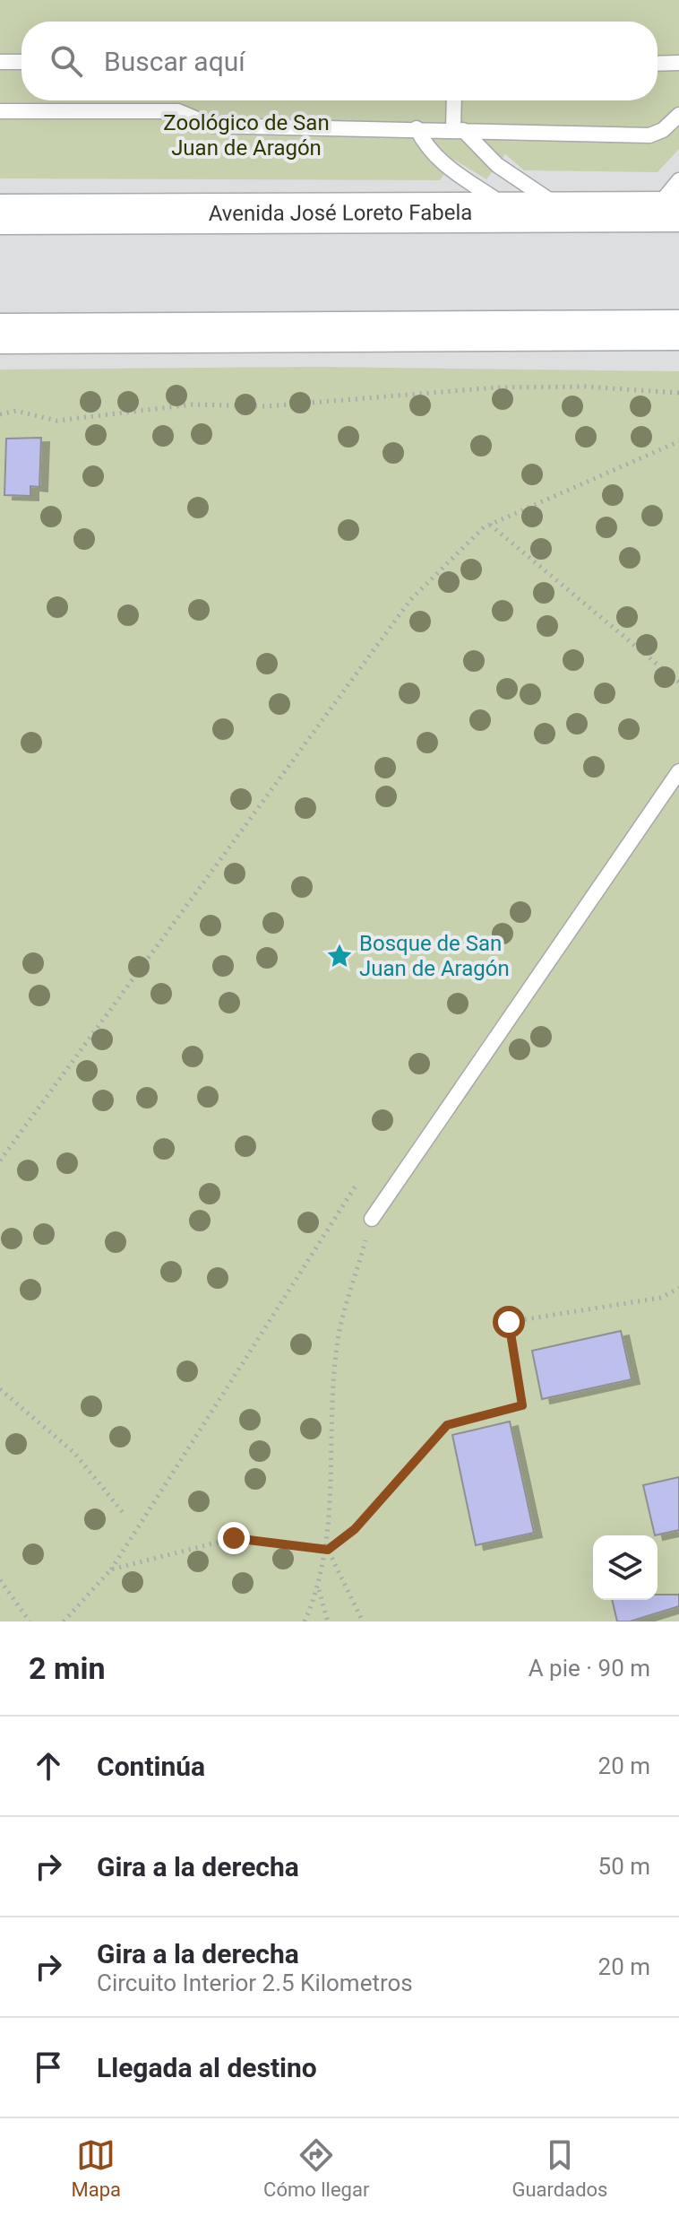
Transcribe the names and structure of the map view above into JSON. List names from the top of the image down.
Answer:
{
  "streets": {
    "main road": ["Avenida José Loreto Fabela"]
  },
  "parks": ["Zoológico de San Juan de Aragón"],
  "places": {
    "place": ["Bosque de San Juan de Aragón"]
  },
  "page": {
    "search": "Buscar aquí",
    "heading": ["2 min", "A pie · 90 m"],
    "list": [
      ["Continúa", "20 m"],
      ["Gira a la derecha", "50 m"],
      ["Gira a la derecha", "Circuito Interior 2.5 Kilometros", "20 m"],
      "Llegada al destino"
    ],
    "nav": ["Mapa", "Cómo llegar", "Guardados"]
  }
}
